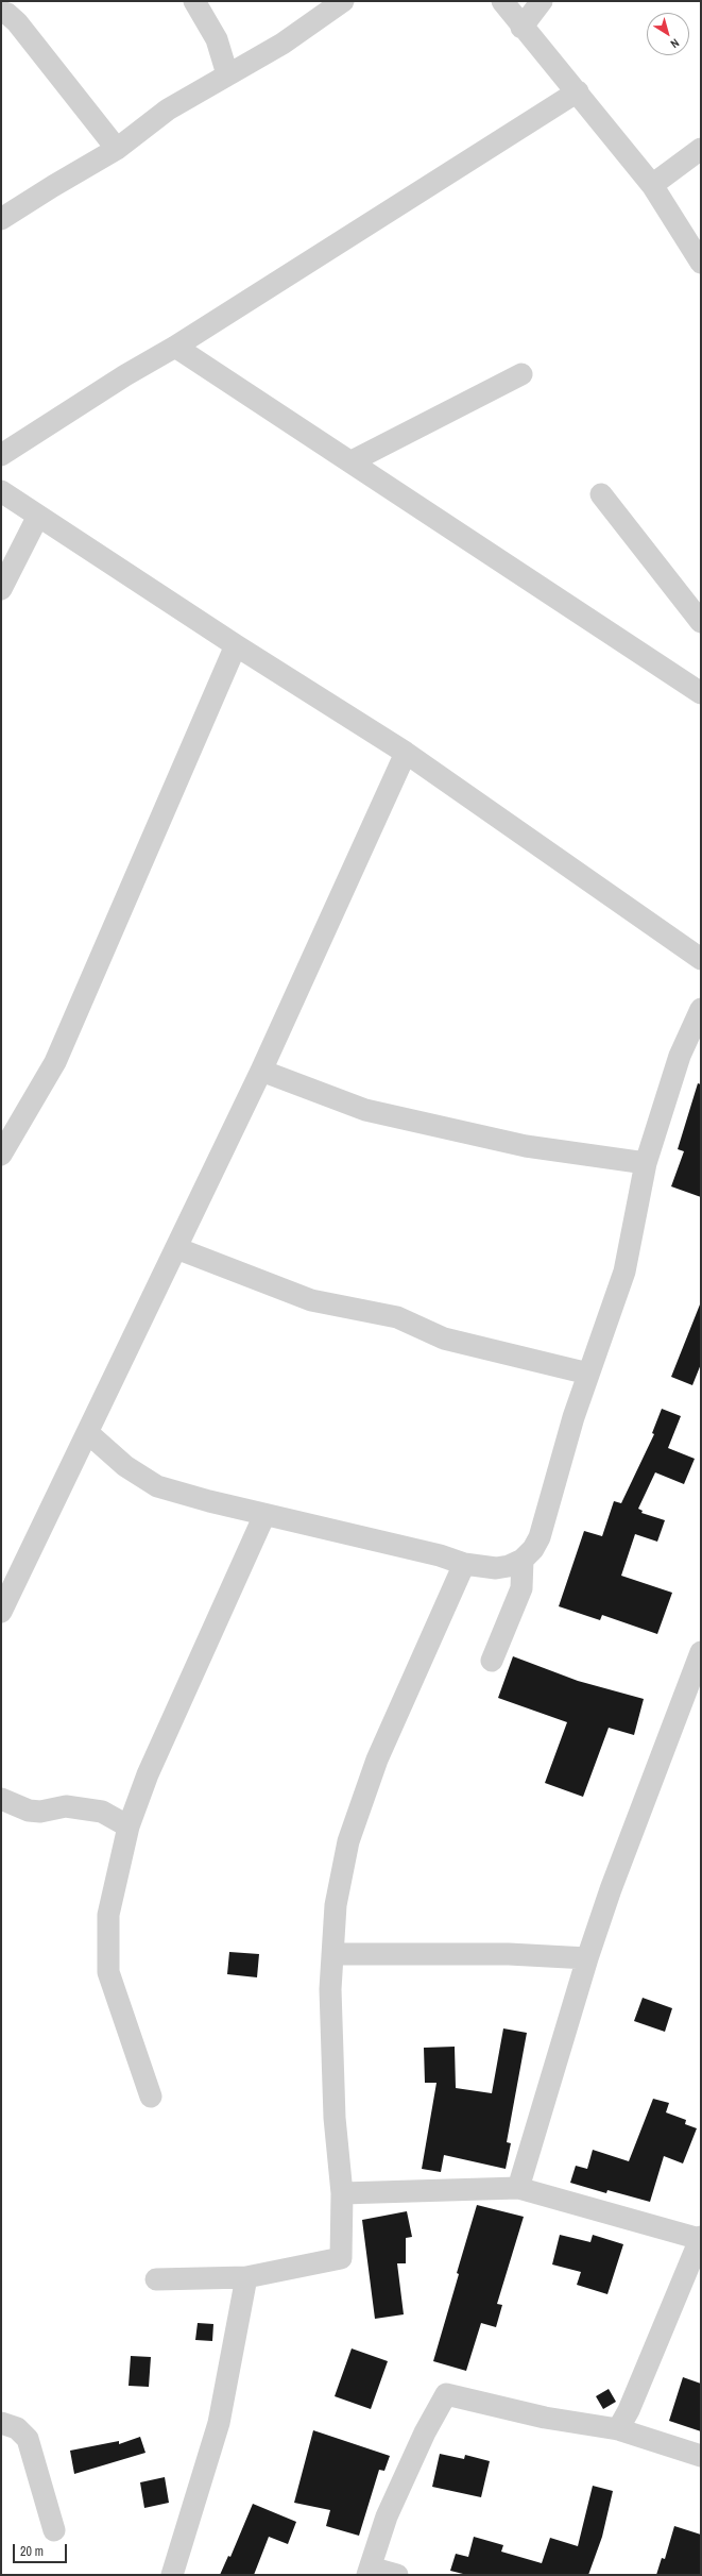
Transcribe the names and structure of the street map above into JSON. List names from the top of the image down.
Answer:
{
  "scale_bar": "20 m",
  "north": "bottom right"
}
